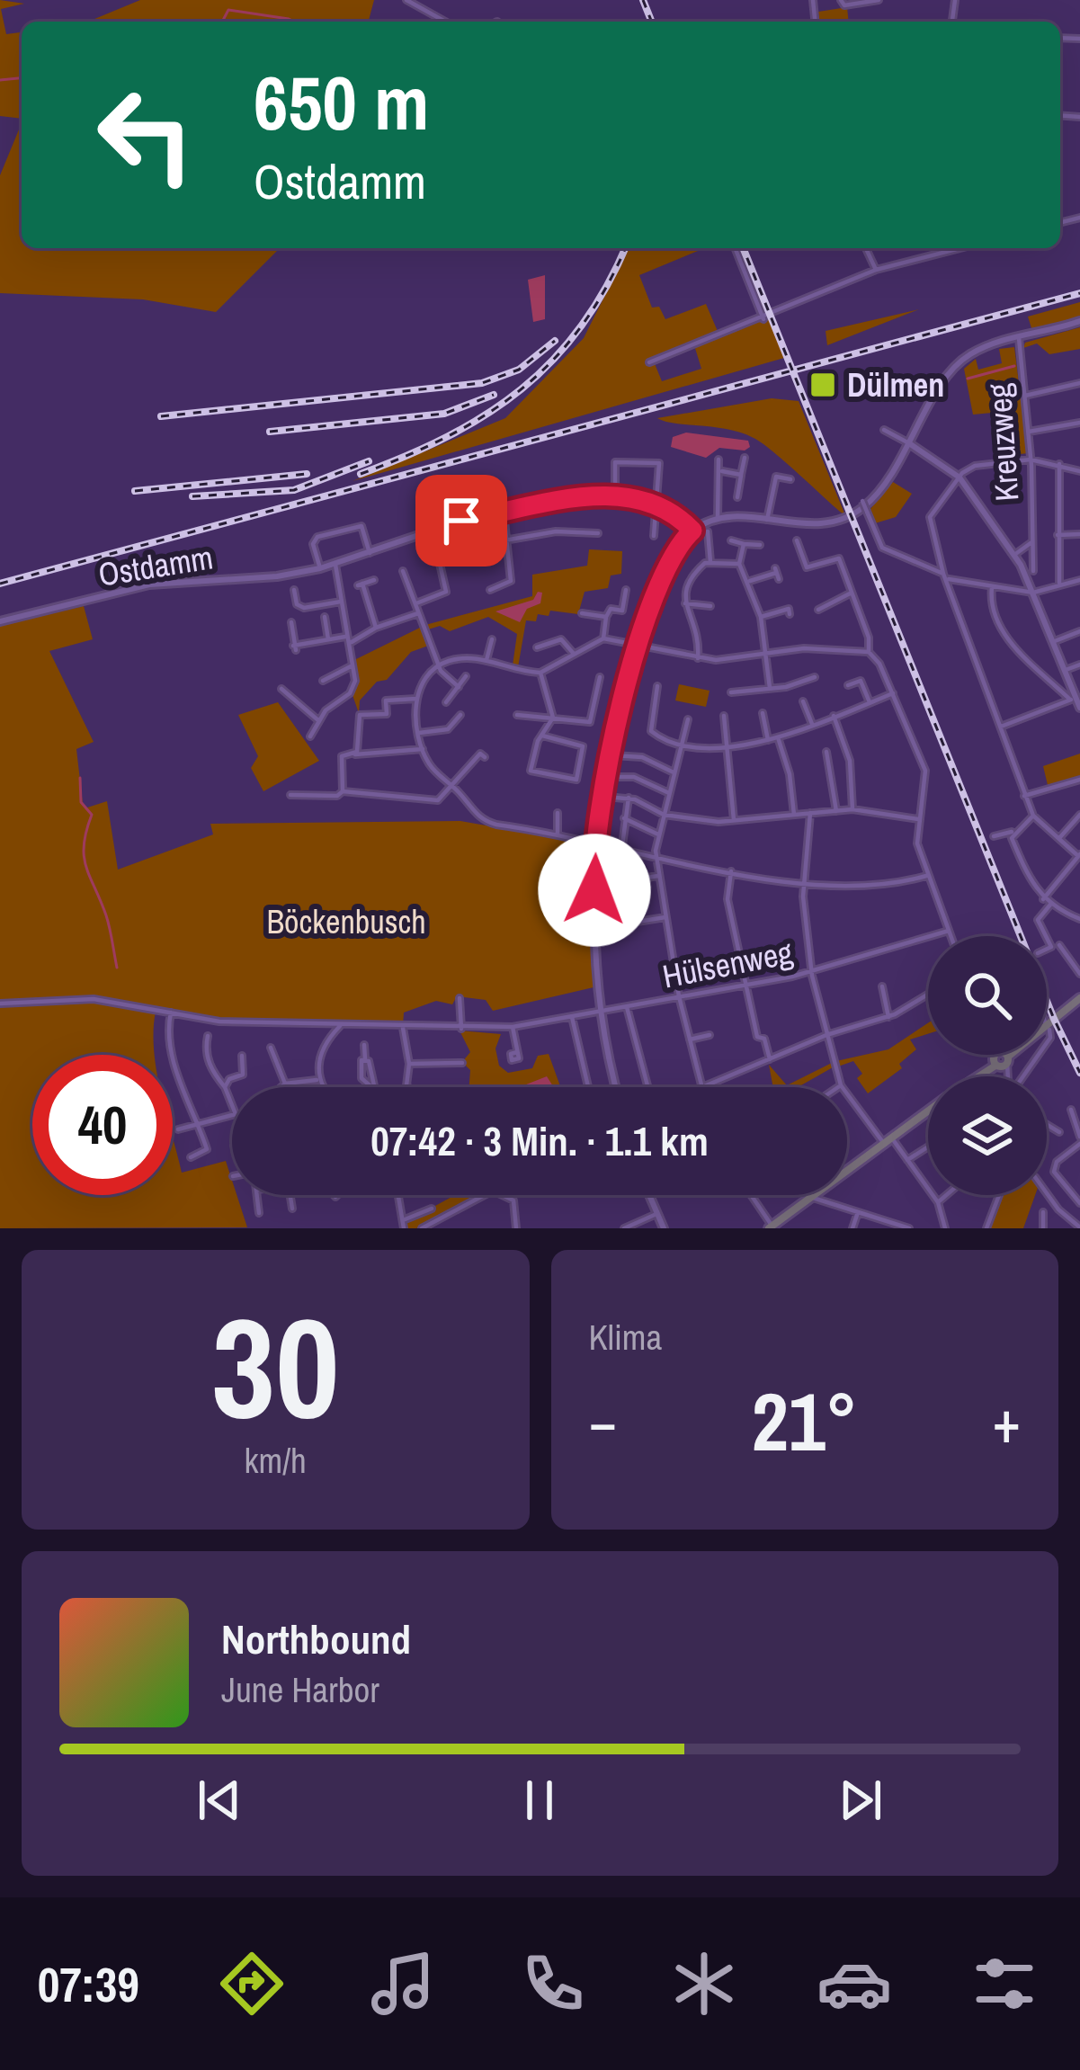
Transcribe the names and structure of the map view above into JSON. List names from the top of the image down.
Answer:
{
  "streets": {
    "street": ["Kreuzweg", "Ostdamm", "Hülsenweg"]
  },
  "parks": ["Böckenbusch"],
  "places": {
    "transit": ["Dülmen"]
  },
  "page": {
    "turn": ["650 m", "Ostdamm"],
    "limit": "40",
    "trip": "07:42 · 3 Min. · 1.1 km",
    "tile": [
      ["30", "km/h"],
      "Klima"
    ],
    "heat": ["−", "21°", "+"],
    "song": ["Northbound", "June Harbor"],
    "tabs": "07:39"
  }
}
